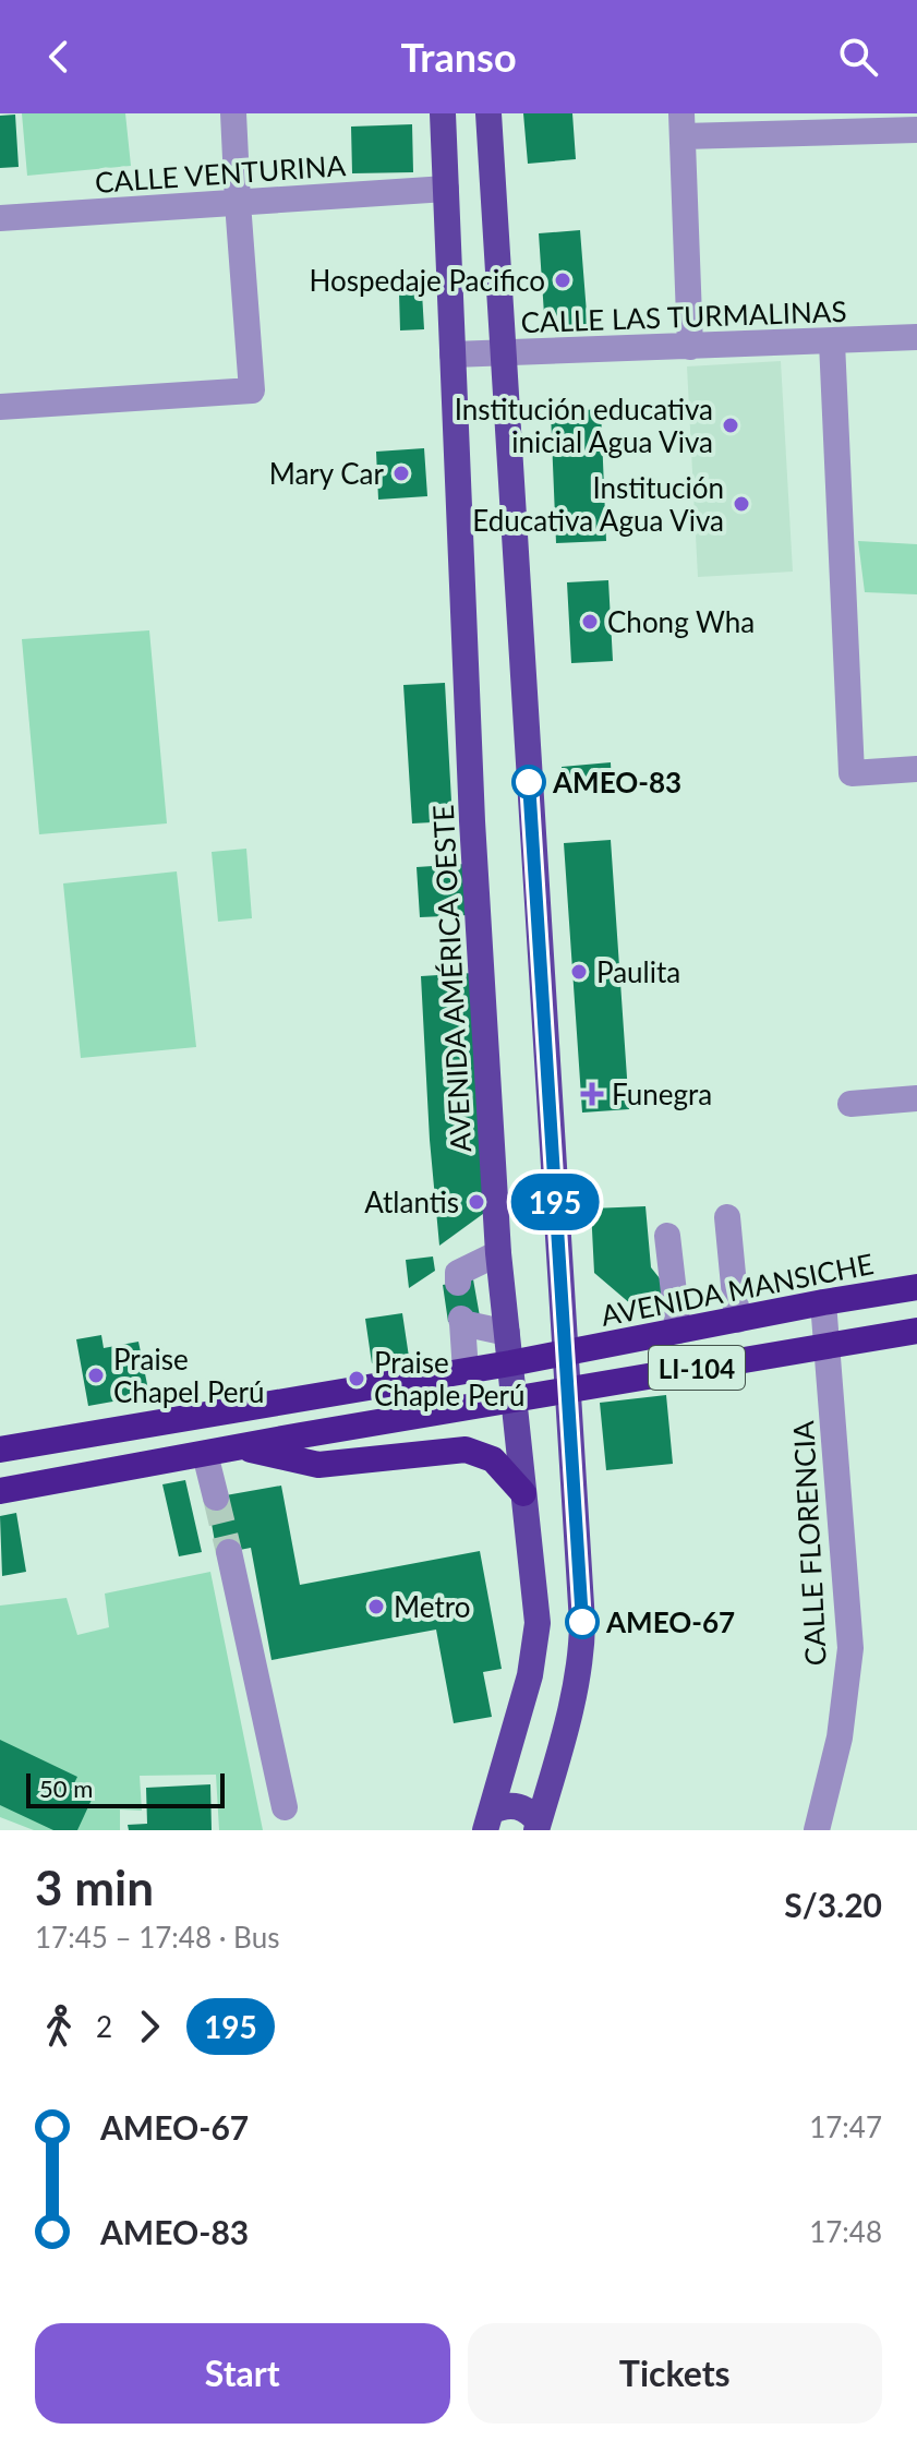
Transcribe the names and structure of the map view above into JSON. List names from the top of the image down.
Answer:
{
  "streets": {
    "highway": ["AVENIDA MANSICHE", "LI-104"],
    "main road": ["AVENIDA AMÉRICA OESTE"],
    "street": ["CALLE VENTURINA", "CALLE LAS TURMALINAS", "CALLE FLORENCIA"]
  },
  "crossings": [
    ["CALLE VENTURINA", "AVENIDA AMÉRICA OESTE"],
    ["CALLE LAS TURMALINAS", "AVENIDA AMÉRICA OESTE"],
    ["AVENIDA AMÉRICA OESTE", "AVENIDA MANSICHE"],
    ["AVENIDA AMÉRICA OESTE", "LI-104"],
    ["AVENIDA MANSICHE", "CALLE FLORENCIA"],
    ["LI-104", "CALLE FLORENCIA"]
  ],
  "places": {
    "other": [
      "Hospedaje Pacifico",
      "Institución educativa inicial Agua Viva",
      "Mary Car",
      "Institución Educativa Agua Viva",
      "Chong Wha",
      "AMEO-83",
      "Paulita",
      "Atlantis",
      "Praise Chapel Perú",
      "Praise Chaple Perú",
      "Metro",
      "AMEO-67"
    ],
    "health": ["Funegra"]
  },
  "lines": ["bus line 195"],
  "scale_bar": "50 m",
  "page": {
    "header": "Transo",
    "on_map": "195",
    "scale": "50 m",
    "heading": ["3 min", "17:45 – 17:48 · Bus", "S/3.20"],
    "legs": ["2", "195"],
    "list": [
      {
        "name": "AMEO-67",
        "value": "17:47"
      },
      {
        "name": "AMEO-83",
        "value": "17:48"
      }
    ],
    "buttons": ["Start", "Tickets"]
  }
}
